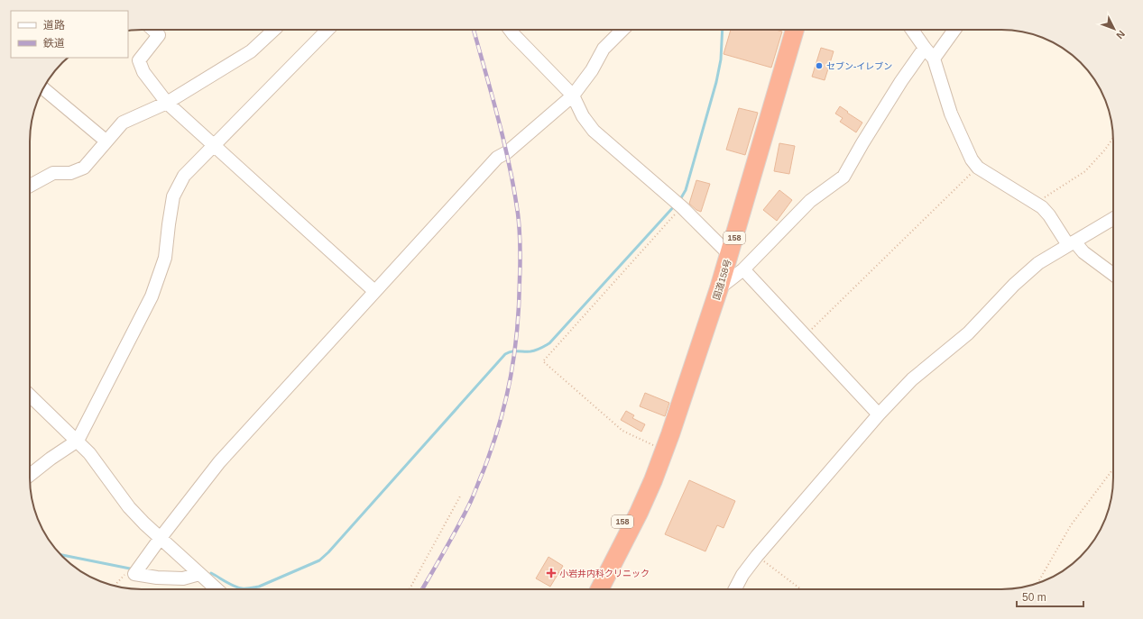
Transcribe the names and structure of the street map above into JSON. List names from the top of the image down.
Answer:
{
  "streets": {
    "highway": ["158", "国道158号"]
  },
  "places": {
    "other": ["セブン-イレブン"],
    "health": ["小岩井内科クリニック"]
  },
  "legend": ["道路", "鉄道"],
  "scale_bar": "50 m",
  "north": "bottom right"
}
